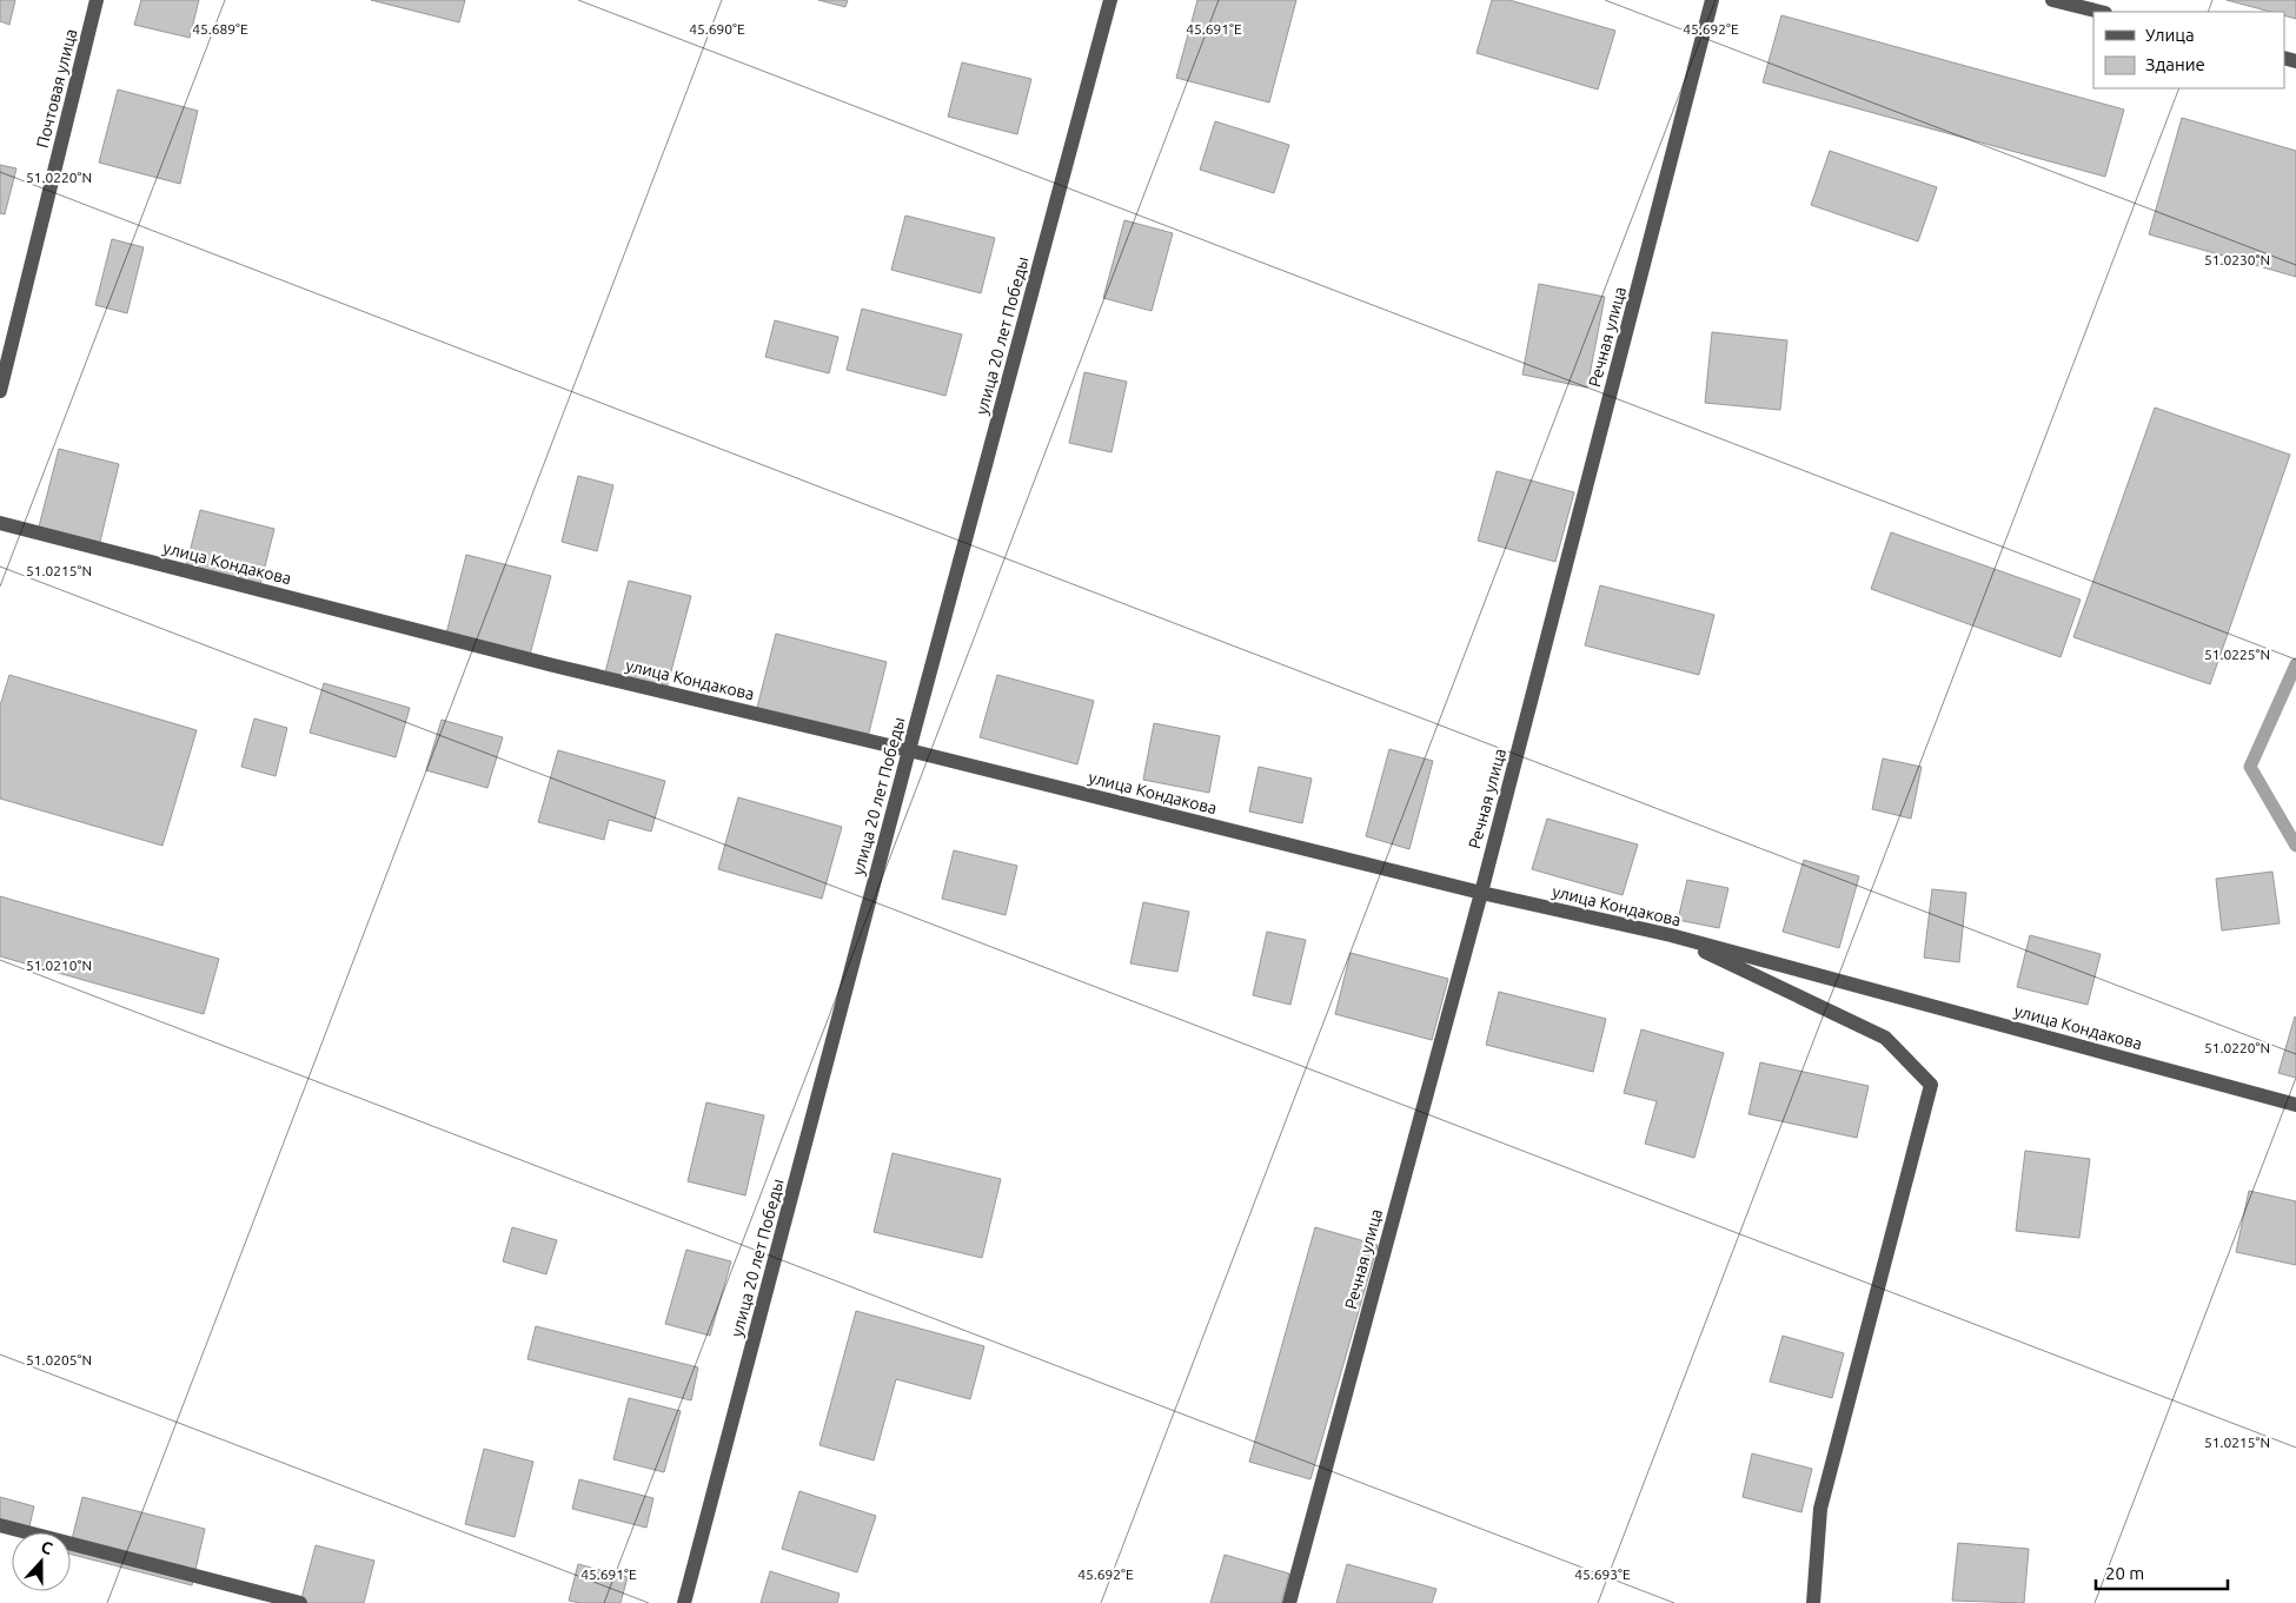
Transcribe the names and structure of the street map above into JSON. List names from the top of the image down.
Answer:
{
  "streets": {
    "street": [
      "Почтовая улица",
      "улица 20 лет Победы",
      "Речная улица",
      "улица Кондакова"
    ]
  },
  "crossings": [
    ["улица 20 лет Победы", "улица Кондакова"],
    ["Речная улица", "улица Кондакова"]
  ],
  "legend": ["Улица", "Здание"],
  "scale_bar": "20 m",
  "north": "top",
  "coordinates": [
    "45.689°E",
    "45.690°E",
    "45.691°E",
    "45.692°E",
    "51.0220°N",
    "51.0230°N",
    "51.0215°N",
    "51.0225°N",
    "51.0210°N",
    "51.0205°N",
    "45.693°E"
  ]
}
